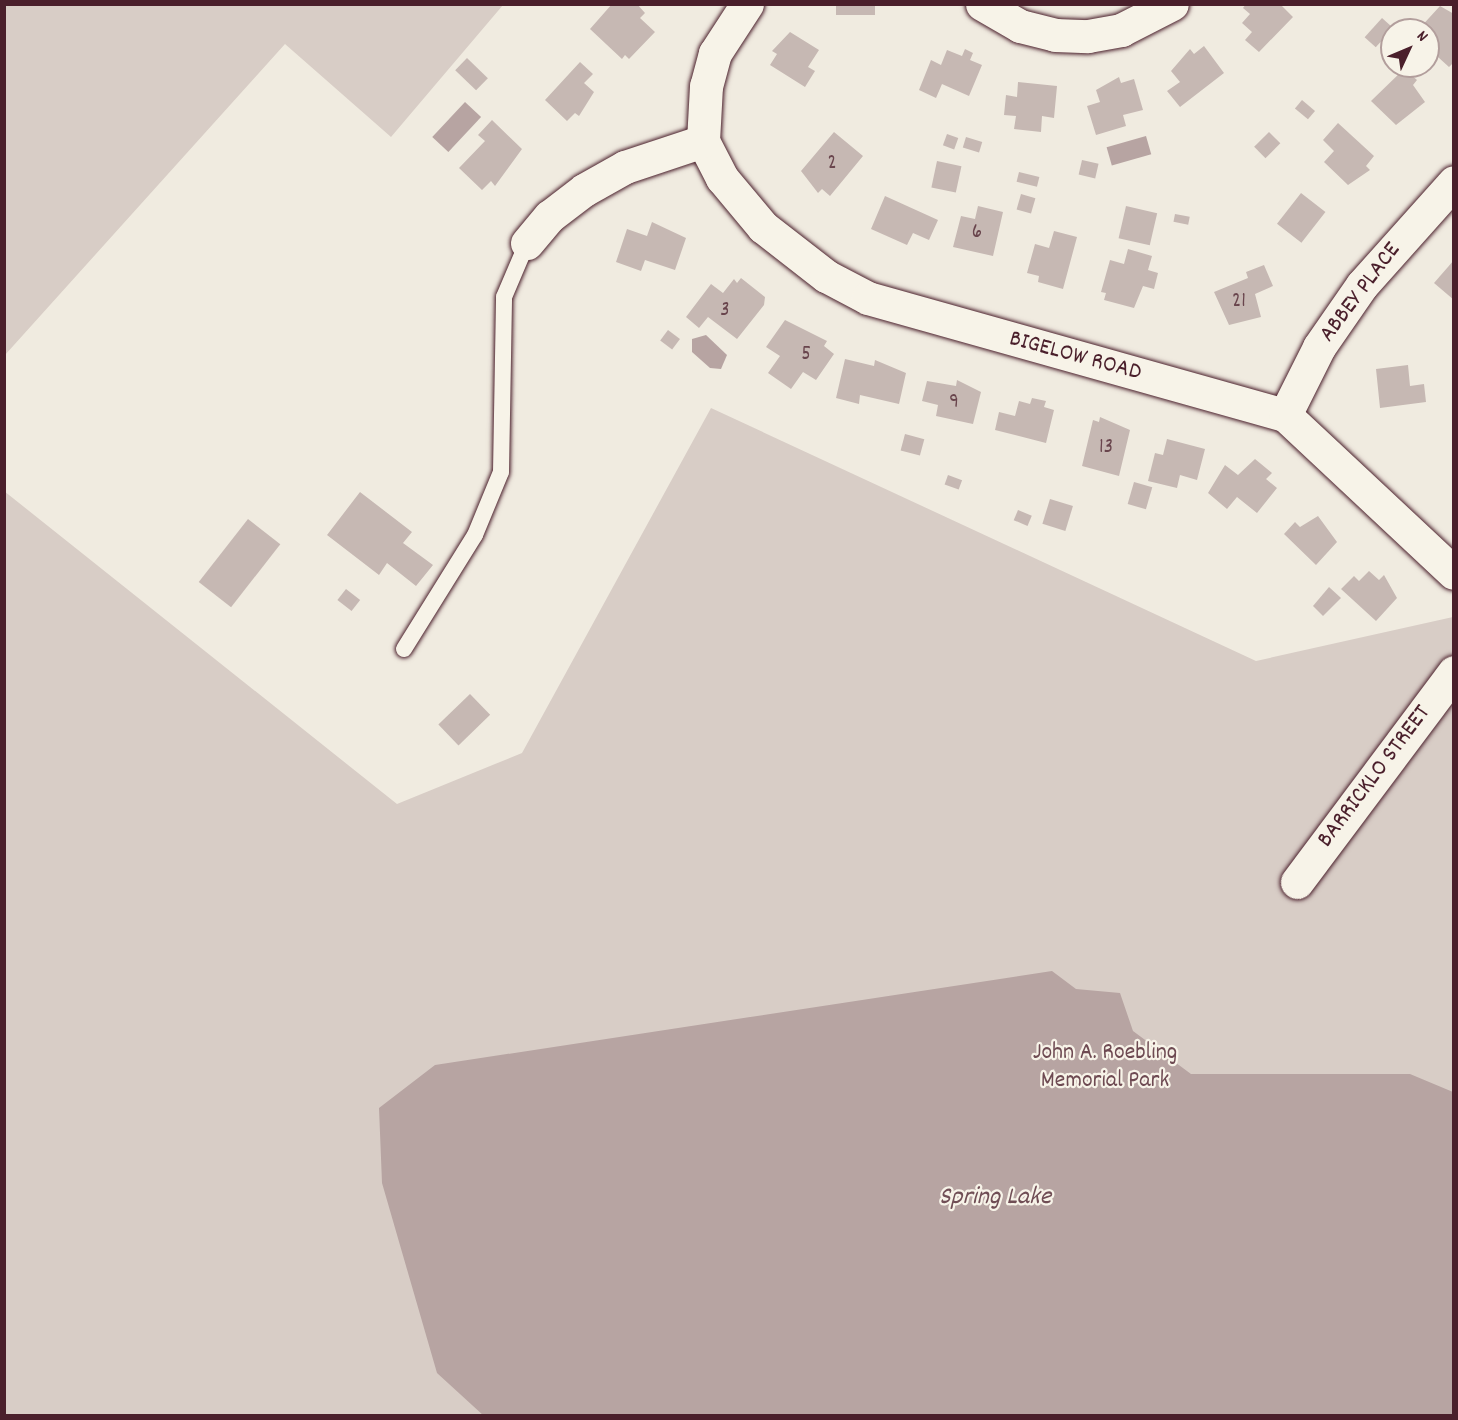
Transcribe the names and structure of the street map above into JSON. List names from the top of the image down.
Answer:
{
  "streets": {
    "street": ["ABBEY PLACE", "BIGELOW ROAD", "BARRICKLO STREET"]
  },
  "crossings": [
    ["ABBEY PLACE", "BIGELOW ROAD"]
  ],
  "water": ["Spring Lake"],
  "parks": ["John A. Roebling Memorial Park"],
  "house_numbers": [
    "2",
    "6",
    "21",
    "3",
    "5",
    "9",
    "13"
  ],
  "north": "top right"
}
